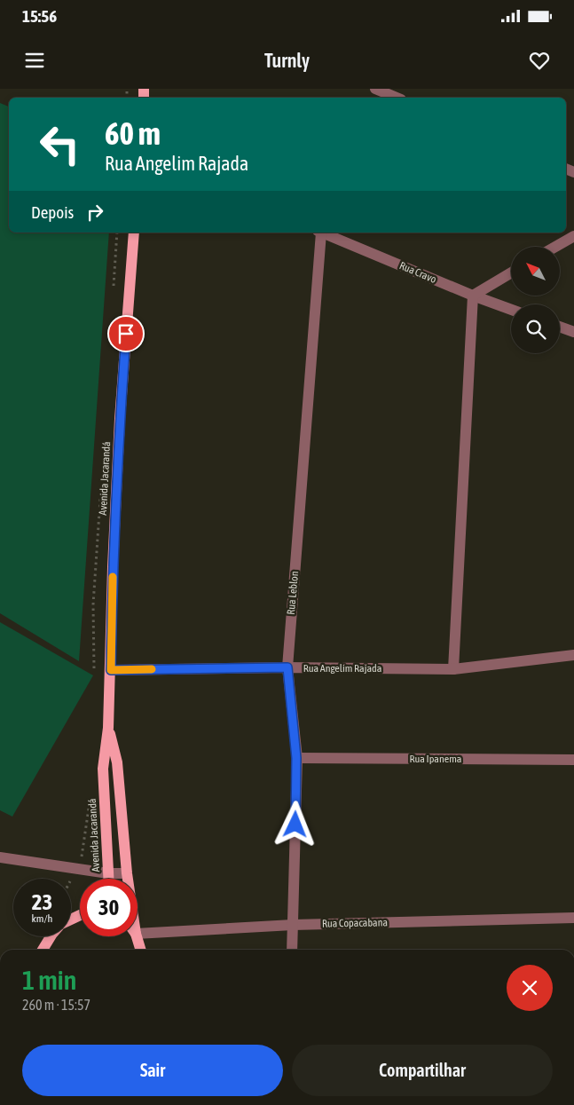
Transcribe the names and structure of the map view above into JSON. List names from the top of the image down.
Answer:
{
  "streets": {
    "main road": ["Avenida Jacarandá"],
    "street": [
      "Rua Cravo",
      "Rua Leblon",
      "Rua Angelim Rajada",
      "Rua Ipanema",
      "Rua Copacabana"
    ]
  },
  "crossings": [
    ["Avenida Jacarandá", "Rua Angelim Rajada"],
    ["Rua Leblon", "Rua Angelim Rajada"],
    ["Rua Leblon", "Rua Ipanema"],
    ["Rua Leblon", "Rua Copacabana"]
  ],
  "north": "top left",
  "page": {
    "status": "15:56",
    "header": "Turnly",
    "turn": ["60 m", "Rua Angelim Rajada"],
    "then": "Depois",
    "speed": "23 km/h",
    "limit": "30",
    "heading": ["1 min", "260 m · 15:57"],
    "buttons": ["Sair", "Compartilhar"]
  }
}
